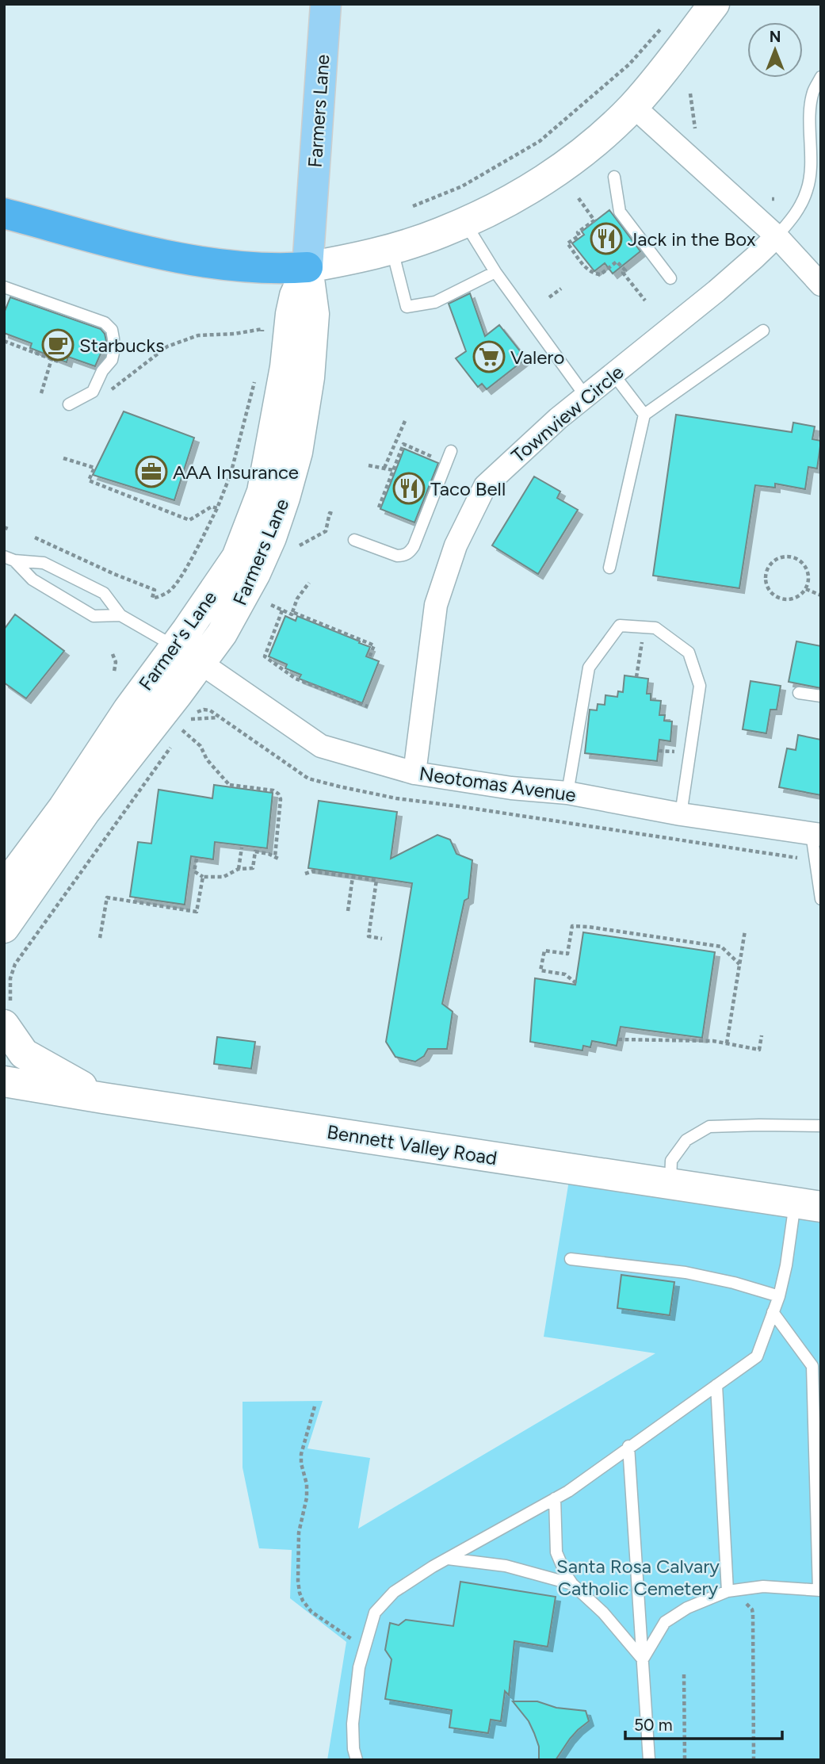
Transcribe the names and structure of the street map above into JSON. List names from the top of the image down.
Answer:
{
  "streets": {
    "main road": ["Farmers Lane"],
    "street": ["Townview Circle", "Neotomas Avenue", "Bennett Valley Road"]
  },
  "crossings": [
    ["Farmers Lane", "Neotomas Avenue"],
    ["Townview Circle", "Neotomas Avenue"]
  ],
  "parks": ["Santa Rosa Calvary Catholic Cemetery"],
  "places": {
    "restaurant": ["Jack in the Box", "Taco Bell"],
    "cafe": ["Starbucks"],
    "supermarket": ["Valero"],
    "office": ["AAA Insurance"]
  },
  "scale_bar": "50 m",
  "north": "top"
}
